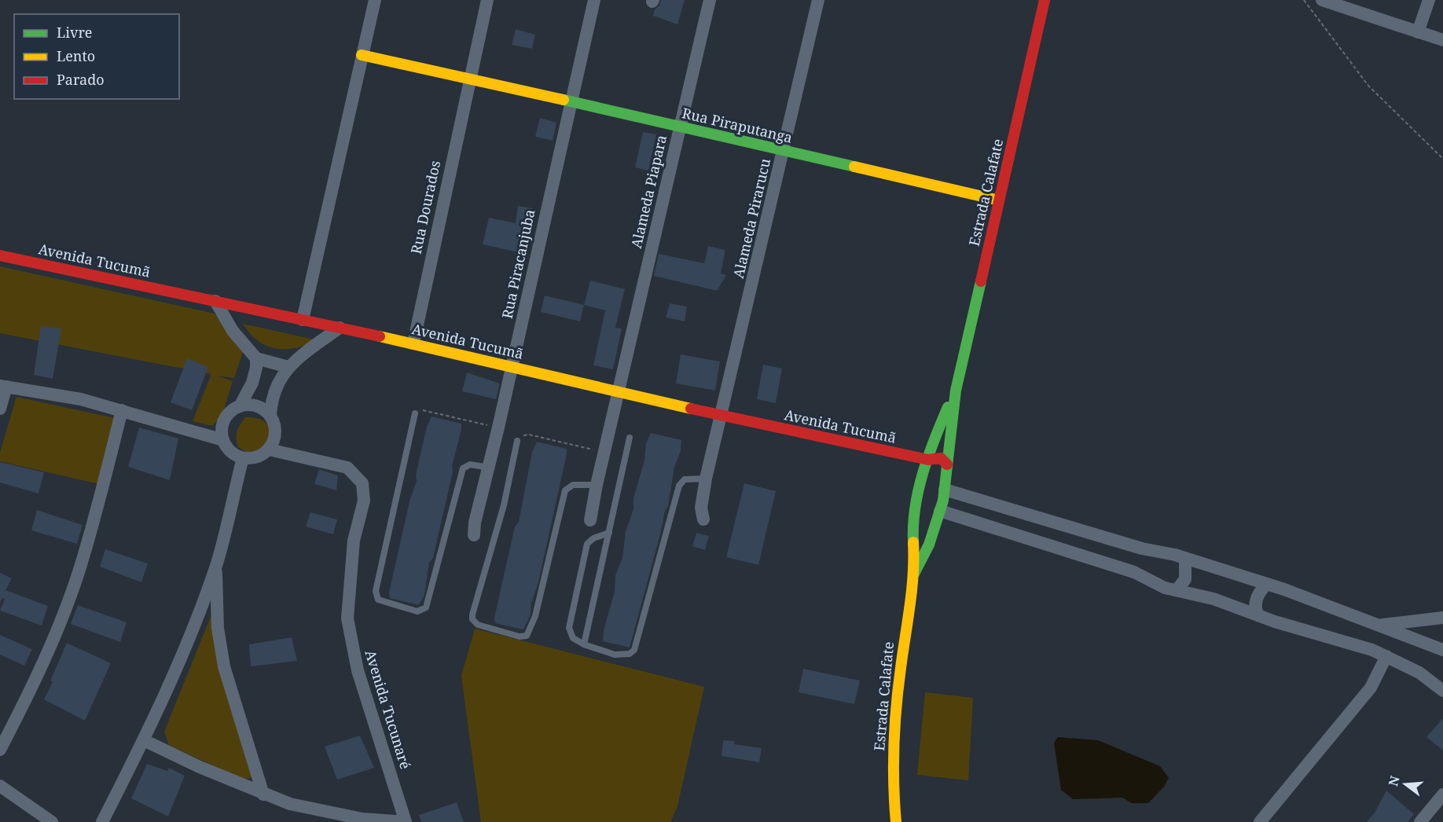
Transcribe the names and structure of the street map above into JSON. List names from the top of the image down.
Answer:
{
  "streets": {
    "street": [
      "Rua Piraputanga",
      "Alameda Piapara",
      "Estrada Calafate",
      "Rua Dourados",
      "Alameda Pirarucu",
      "Avenida Tucumã",
      "Rua Piracanjuba",
      "Avenida Tucunaré"
    ]
  },
  "crossings": [
    ["Rua Piraputanga", "Alameda Piapara"],
    ["Rua Piraputanga", "Estrada Calafate"],
    ["Rua Piraputanga", "Rua Dourados"],
    ["Rua Piraputanga", "Alameda Pirarucu"],
    ["Rua Piraputanga", "Rua Piracanjuba"],
    ["Alameda Piapara", "Avenida Tucumã"],
    ["Estrada Calafate", "Avenida Tucumã"],
    ["Rua Dourados", "Avenida Tucumã"],
    ["Alameda Pirarucu", "Avenida Tucumã"],
    ["Avenida Tucumã", "Rua Piracanjuba"]
  ],
  "legend": ["Livre", "Lento", "Parado"],
  "north": "left"
}
